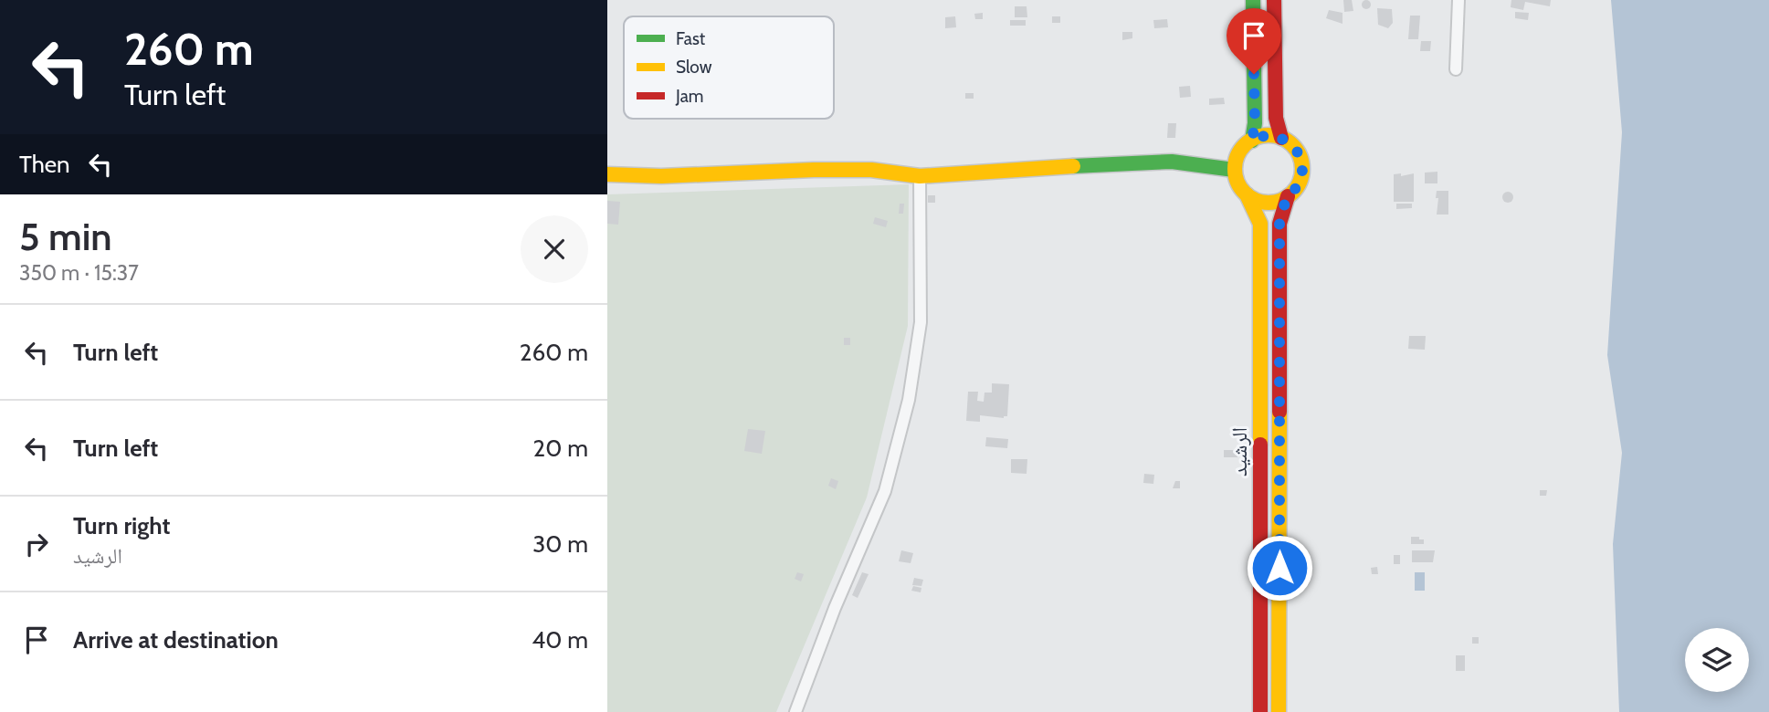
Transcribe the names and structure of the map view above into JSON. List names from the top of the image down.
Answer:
{
  "streets": {
    "street": ["الرشيد"]
  },
  "legend": ["Fast", "Slow", "Jam"],
  "page": {
    "turn": ["260 m", "Turn left"],
    "then": "Then",
    "heading": ["5 min", "350 m · 15:37"],
    "list": [
      {
        "name": "Turn left",
        "value": "260 m"
      },
      {
        "name": "Turn left",
        "value": "20 m"
      },
      {
        "name": "Turn right",
        "note": "الرشيد",
        "value": "30 m"
      },
      {
        "name": "Arrive at destination",
        "value": "40 m"
      }
    ]
  }
}
